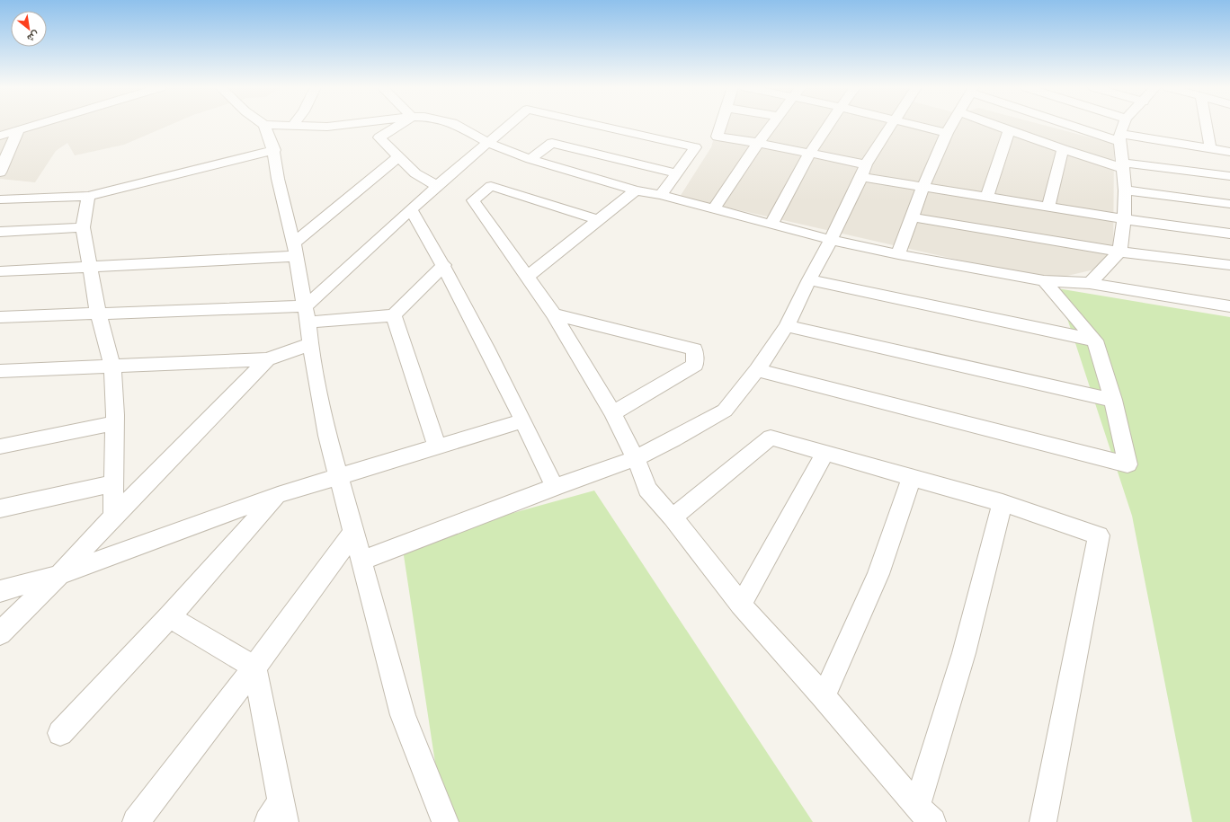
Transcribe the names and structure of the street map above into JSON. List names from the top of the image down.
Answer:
{
  "north": "bottom right"
}
